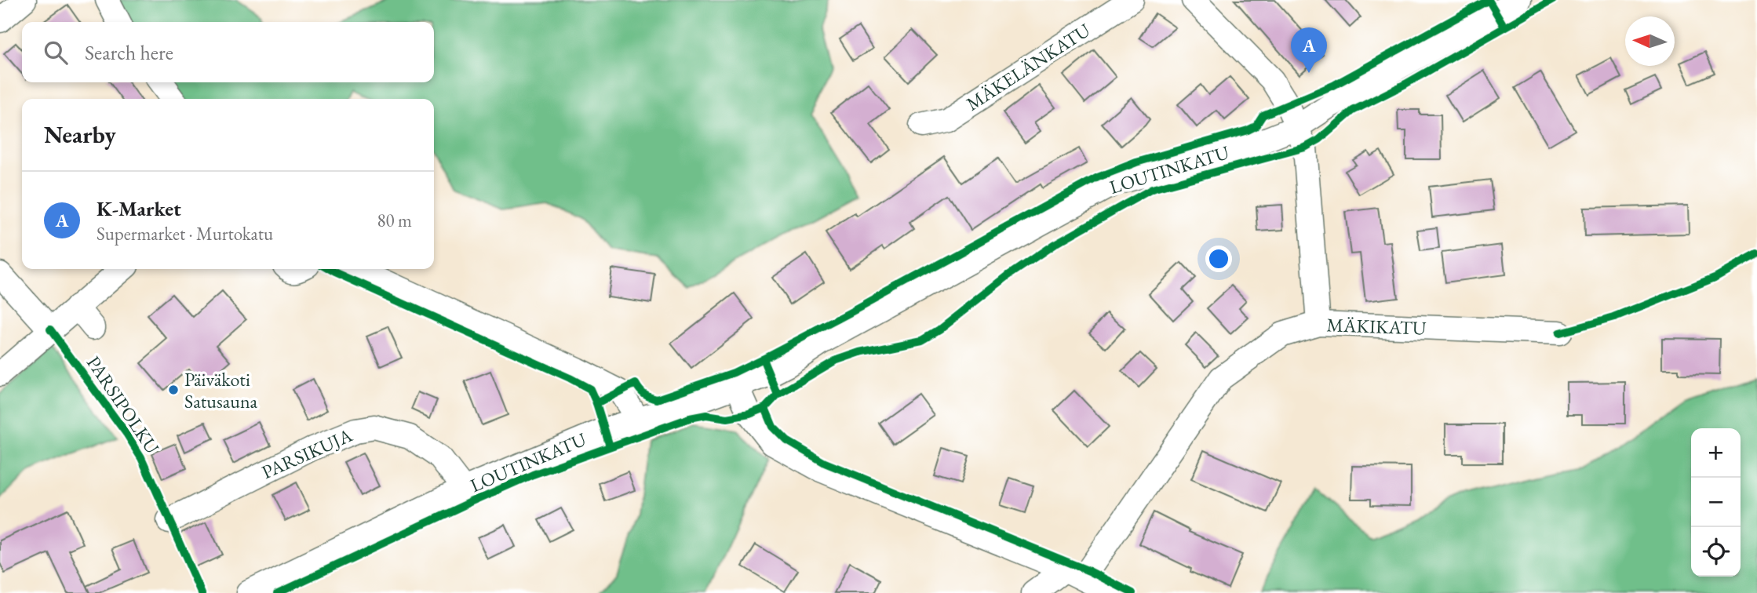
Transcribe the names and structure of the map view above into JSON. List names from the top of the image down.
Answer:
{
  "streets": {
    "street": [
      "MÄKELÄNKATU",
      "LOUTINKATU",
      "MÄKIKATU",
      "PARSIKUJA"
    ],
    "cycle path": ["PARSIPOLKU"]
  },
  "crossings": [
    ["LOUTINKATU", "PARSIKUJA"]
  ],
  "places": ["Päiväkoti Satusauna"],
  "north": "left",
  "page": {
    "search": "Search here",
    "pins": "A",
    "heading": "Nearby",
    "list": [
      {
        "mark": "A",
        "name": "K-Market",
        "note": "Supermarket · Murtokatu",
        "value": "80 m"
      }
    ],
    "map_buttons": ["+", "−"]
  }
}
